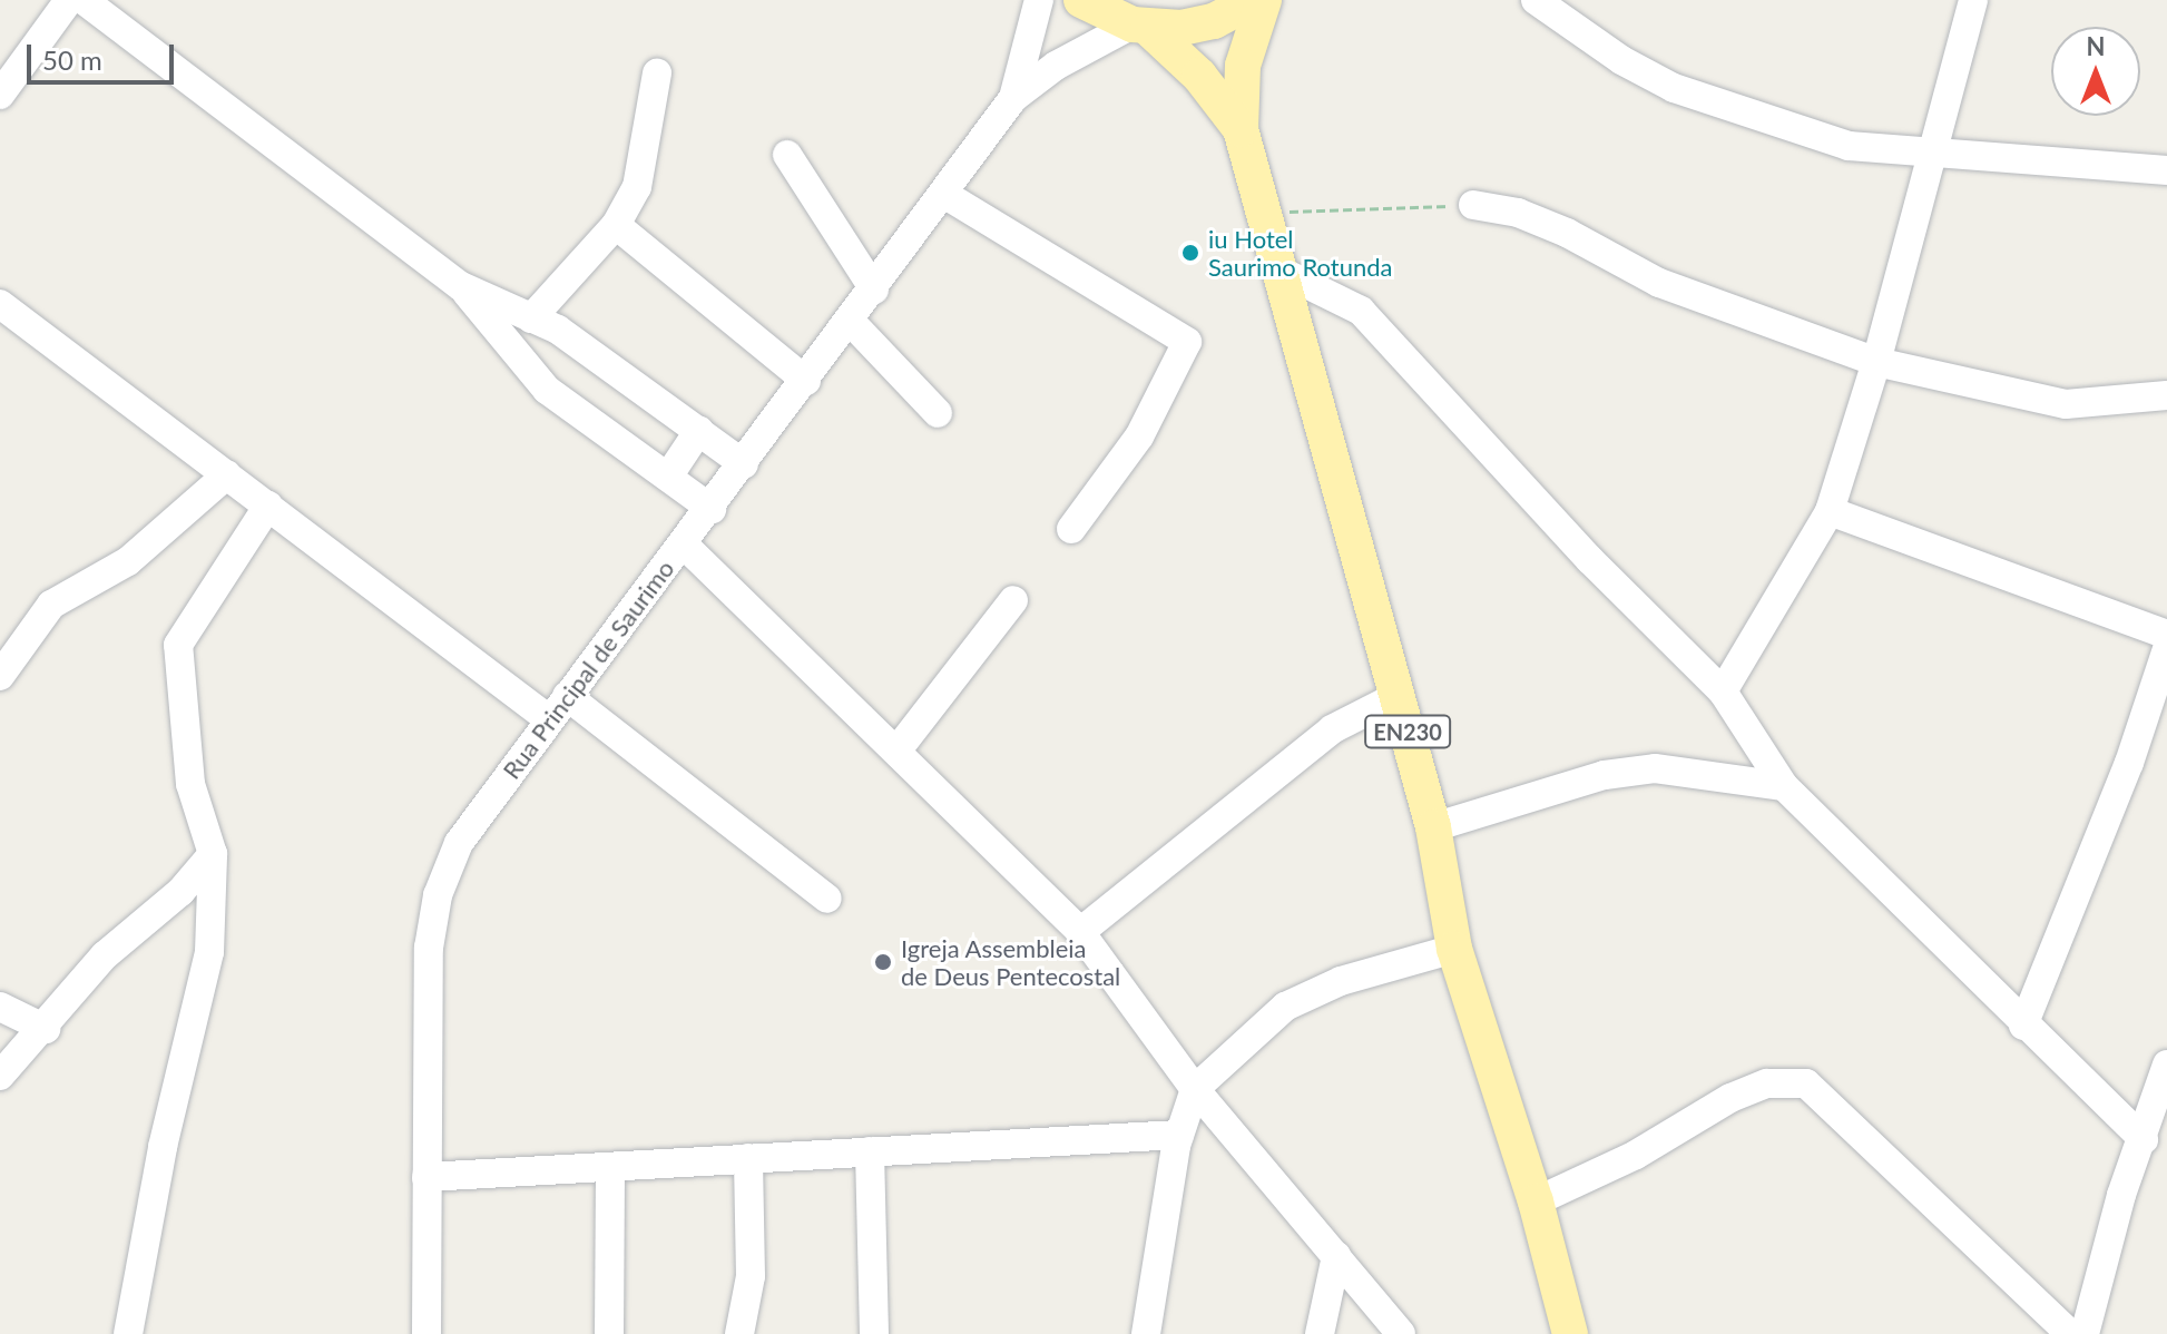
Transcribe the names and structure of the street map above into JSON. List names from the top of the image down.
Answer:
{
  "streets": {
    "main road": ["EN230"],
    "street": ["Rua Principal de Saurimo"]
  },
  "places": ["iu Hotel Saurimo Rotunda", "Igreja Assembleia de Deus Pentecostal"],
  "scale_bar": "50 m",
  "north": "top"
}
